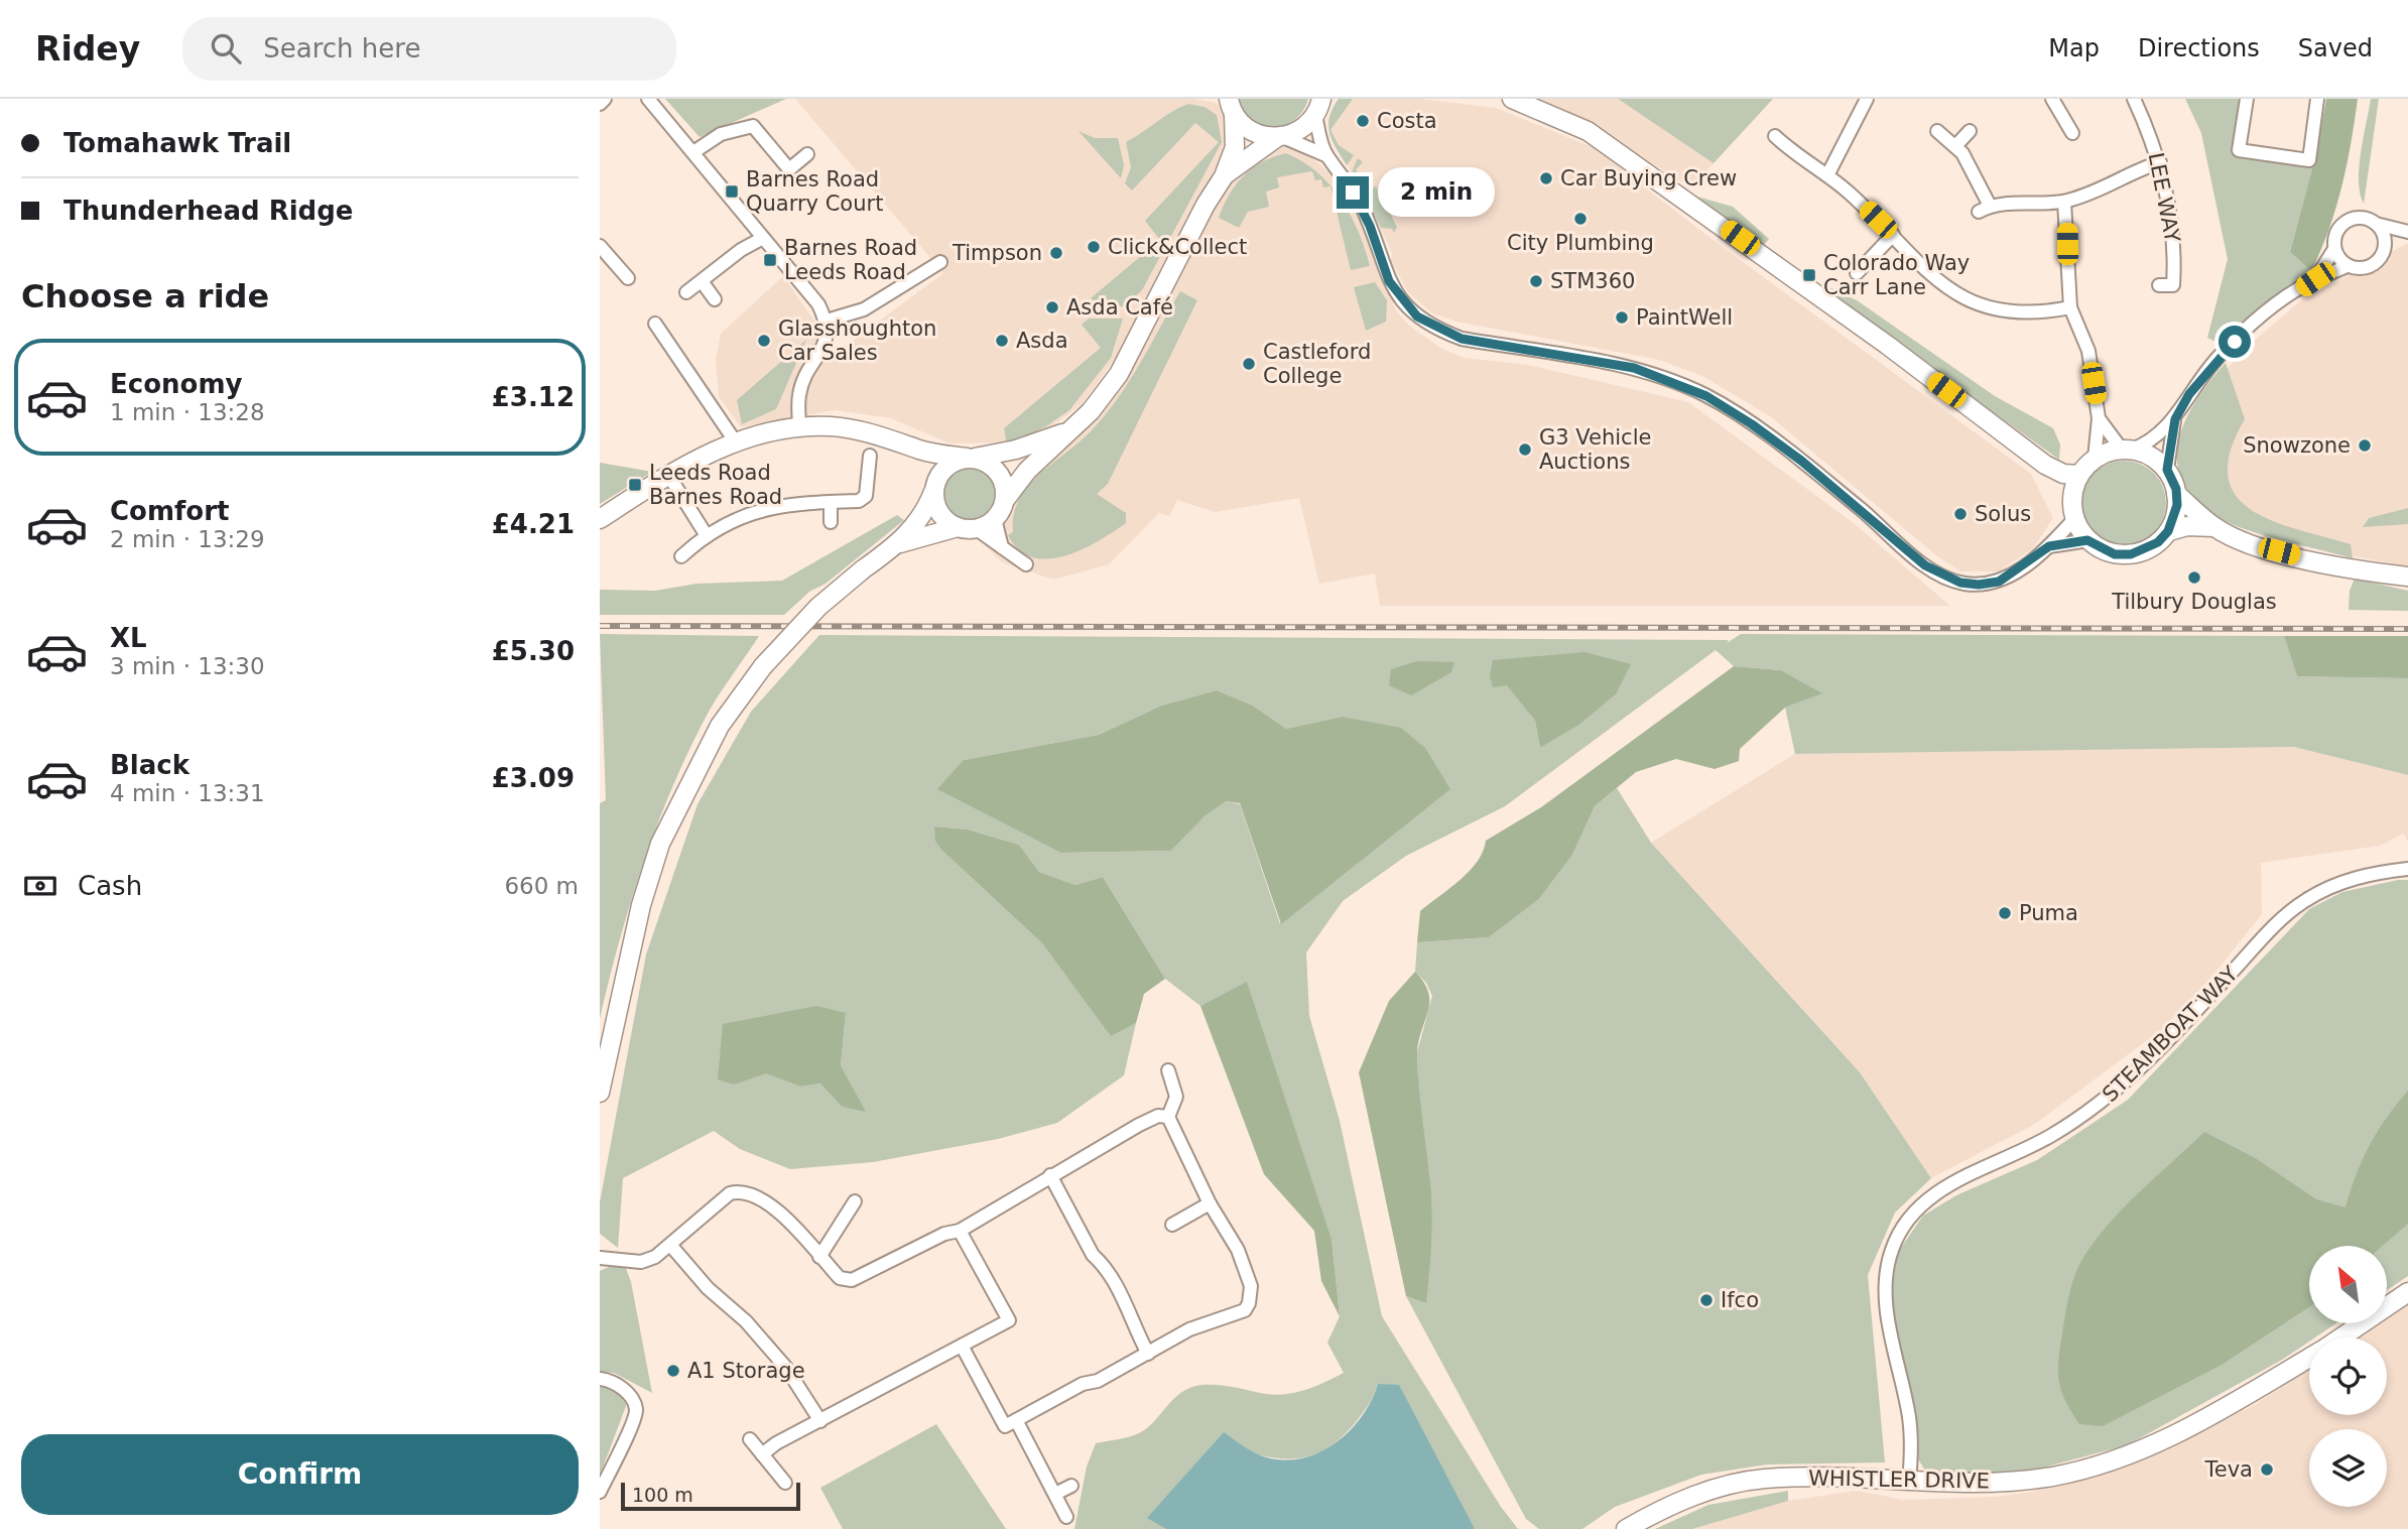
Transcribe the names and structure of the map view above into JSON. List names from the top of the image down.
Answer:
{
  "streets": {
    "main road": ["WHISTLER DRIVE"],
    "street": ["LEE WAY", "STEAMBOAT WAY"]
  },
  "crossings": [
    ["STEAMBOAT WAY", "WHISTLER DRIVE"]
  ],
  "places": {
    "other": [
      "Costa",
      "Car Buying Crew",
      "City Plumbing",
      "Click&Collect",
      "Timpson",
      "STM360",
      "Asda Café",
      "PaintWell",
      "Glasshoughton Car Sales",
      "Asda",
      "Castleford College",
      "Snowzone",
      "G3 Vehicle Auctions",
      "Solus",
      "Tilbury Douglas",
      "Puma",
      "Ifco",
      "A1 Storage",
      "Teva"
    ],
    "transit": [
      "Barnes Road Quarry Court",
      "Barnes Road Leeds Road",
      "Colorado Way Carr Lane",
      "Leeds Road Barnes Road"
    ]
  },
  "scale_bar": "100 m",
  "north": "top left",
  "page": {
    "header": "Ridey",
    "search": "Search here",
    "nav": ["Map", "Directions", "Saved"],
    "banner": ["Tomahawk Trail", "Thunderhead Ridge"],
    "bubble": "2 min",
    "heading": "Choose a ride",
    "list": [
      {
        "name": "Economy",
        "note": "1 min · 13:28",
        "value": "£3.12"
      },
      {
        "name": "Comfort",
        "note": "2 min · 13:29",
        "value": "£4.21"
      },
      {
        "name": "XL",
        "note": "3 min · 13:30",
        "value": "£5.30"
      },
      {
        "name": "Black",
        "note": "4 min · 13:31",
        "value": "£3.09"
      }
    ],
    "pay": ["Cash", "660 m"],
    "buttons": "Confirm",
    "scale": "100 m"
  }
}
